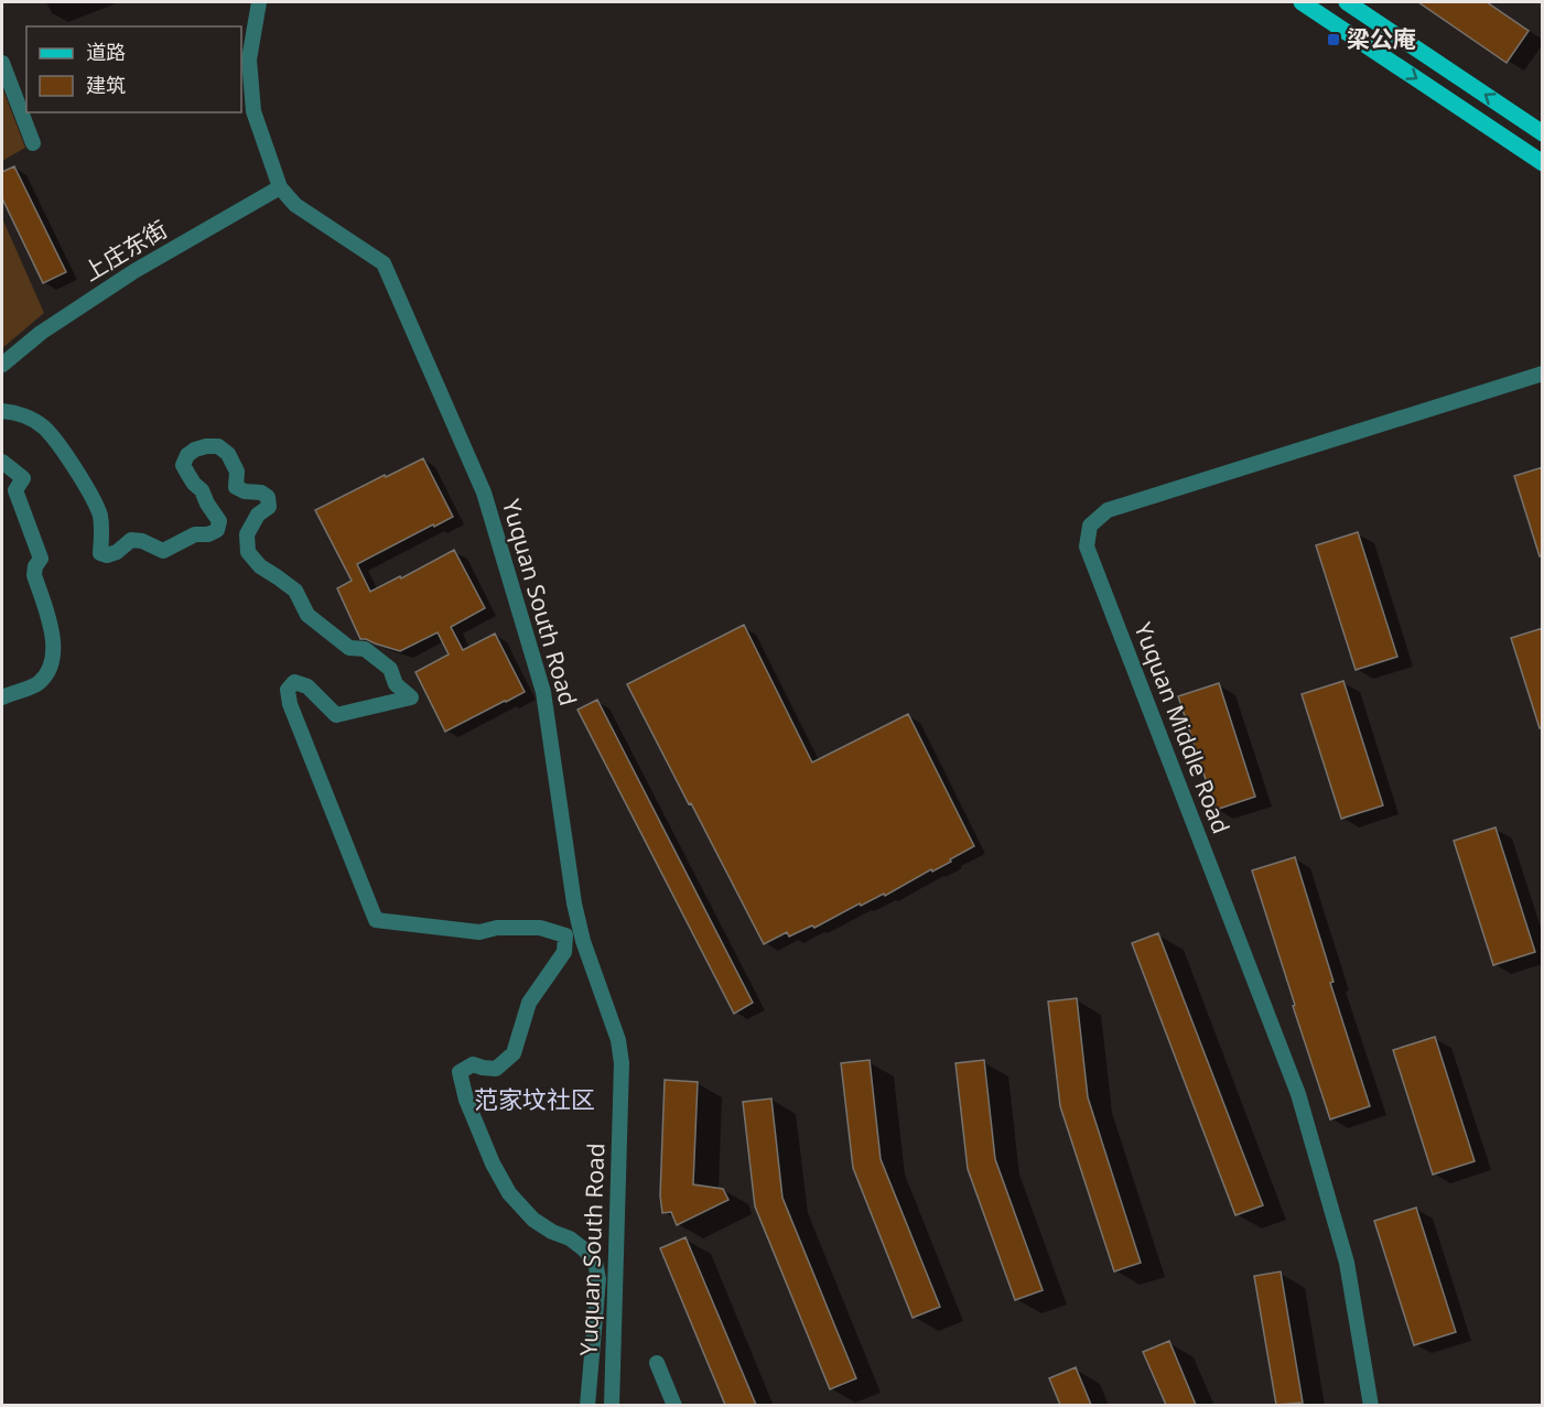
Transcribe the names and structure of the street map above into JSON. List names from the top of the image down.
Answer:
{
  "streets": {
    "street": ["上庄东街", "Yuquan South Road", "Yuquan Middle Road"]
  },
  "crossings": [
    ["上庄东街", "Yuquan South Road"]
  ],
  "districts": ["范家坟社区"],
  "places": {
    "transit": ["梁公庵"]
  },
  "legend": ["道路", "建筑"]
}
